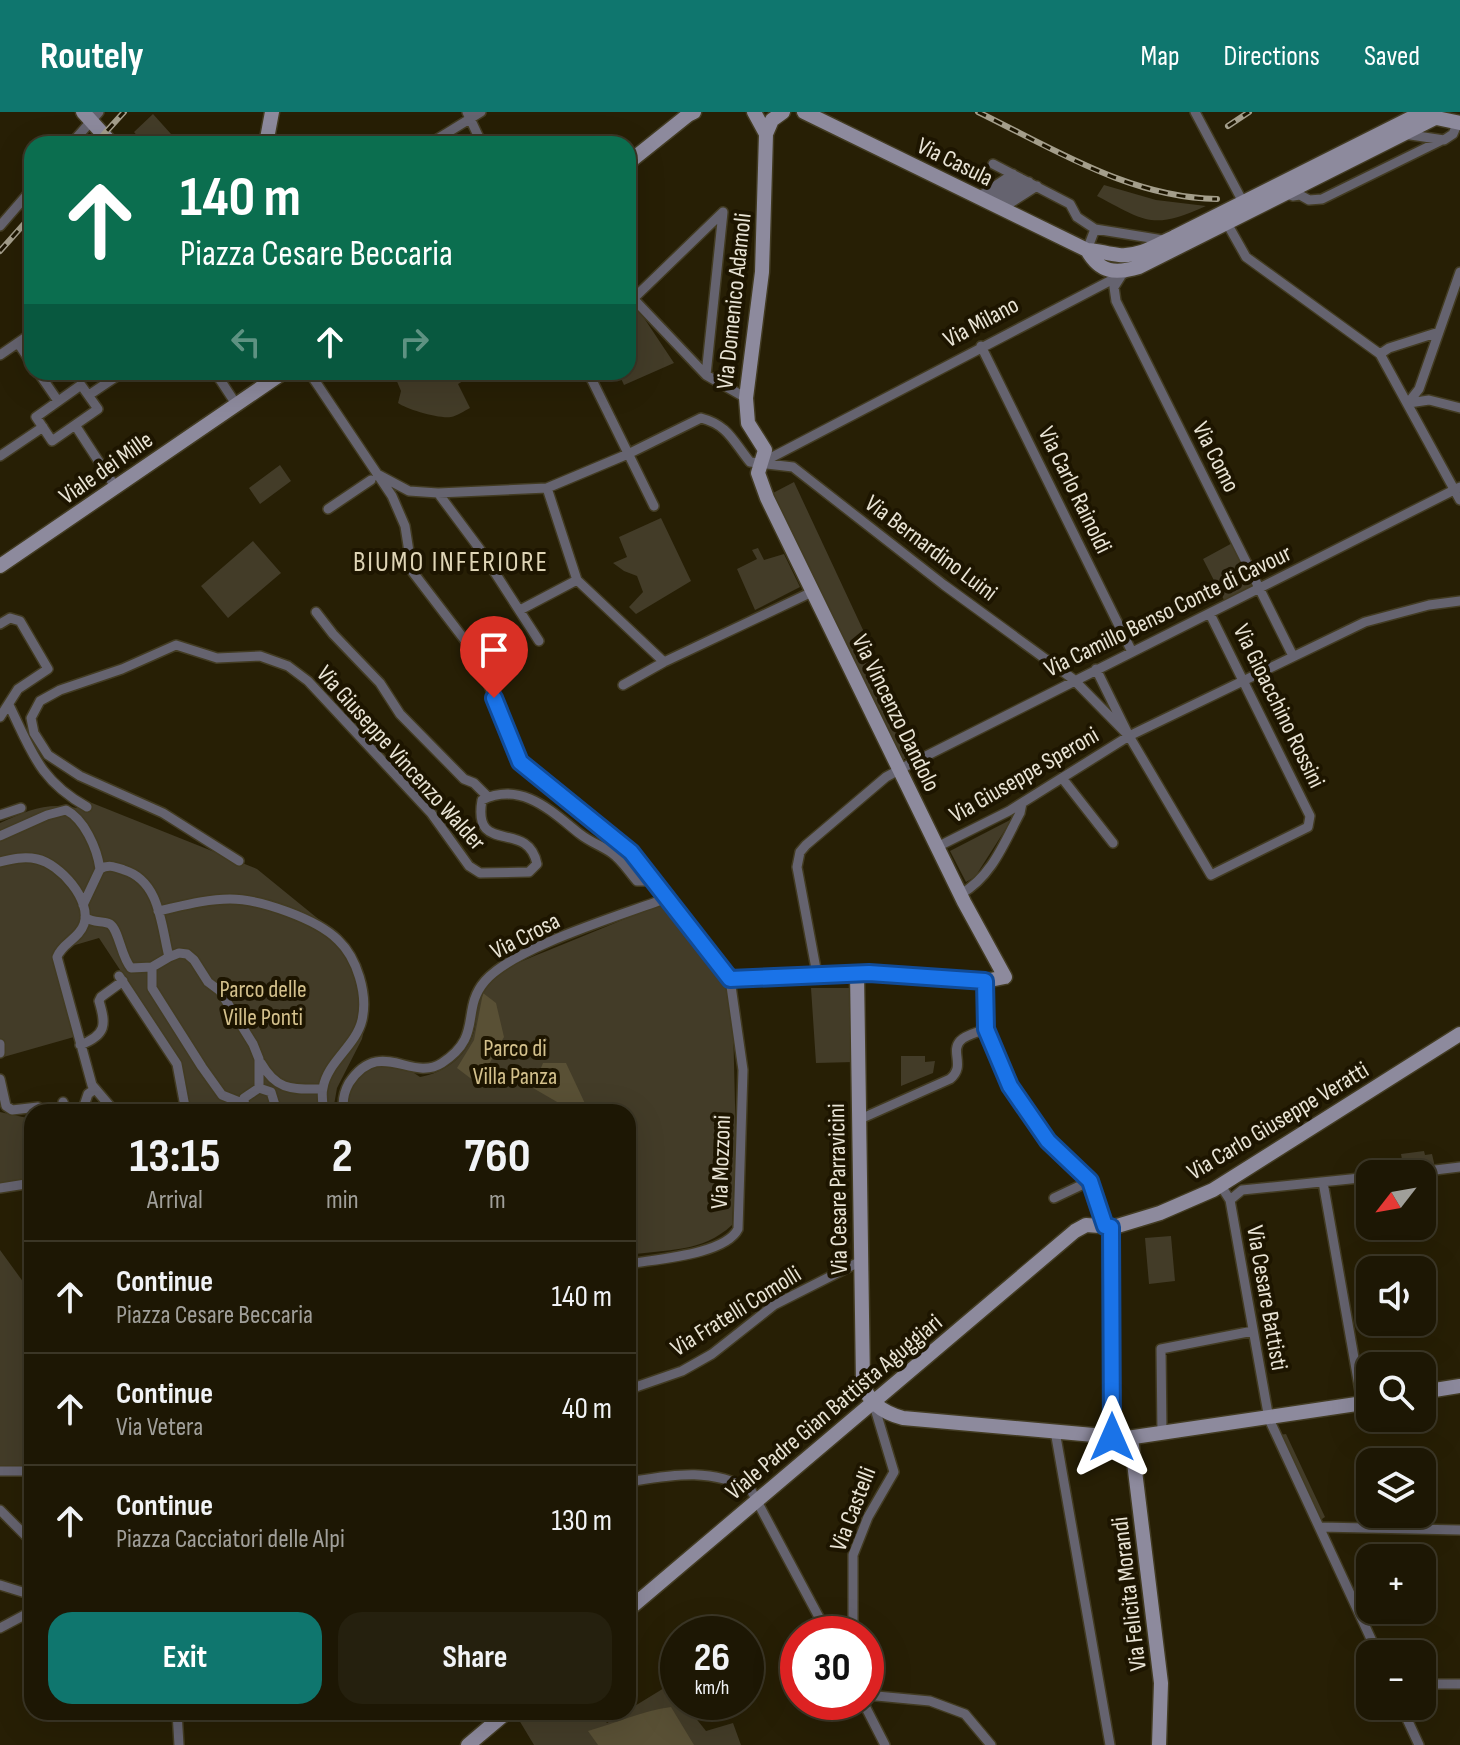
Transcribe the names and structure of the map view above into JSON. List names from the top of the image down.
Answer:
{
  "streets": {
    "main road": [
      "Via Casula",
      "Via Domenico Adamoli",
      "Via Milano",
      "Viale dei Mille",
      "Via Vincenzo Dandolo",
      "Via Carlo Giuseppe Veratti",
      "Via Cesare Parravicini",
      "Viale Padre Gian Battista Aguggiari",
      "Via Felicita Morandi"
    ],
    "street": [
      "Via Como",
      "Via Carlo Rainoldi",
      "Via Bernardino Luini",
      "Via Camillo Benso Conte di Cavour",
      "Via Gioacchino Rossini",
      "Via Giuseppe Vincenzo Walder",
      "Via Giuseppe Speroni",
      "Via Crosa",
      "Via Mozzoni",
      "Via Cesare Battisti",
      "Via Fratelli Comolli",
      "Via Castelli"
    ]
  },
  "crossings": [
    ["Via Casula", "Via Milano"],
    ["Via Domenico Adamoli", "Via Milano"],
    ["Via Domenico Adamoli", "Via Bernardino Luini"],
    ["Via Domenico Adamoli", "Via Vincenzo Dandolo"],
    ["Via Milano", "Via Como"],
    ["Via Milano", "Via Carlo Rainoldi"],
    ["Via Milano", "Via Bernardino Luini"],
    ["Via Milano", "Via Vincenzo Dandolo"],
    ["Via Como", "Via Camillo Benso Conte di Cavour"],
    ["Via Como", "Via Giuseppe Speroni"],
    ["Via Carlo Rainoldi", "Via Camillo Benso Conte di Cavour"],
    ["Via Bernardino Luini", "Via Camillo Benso Conte di Cavour"],
    ["Via Bernardino Luini", "Via Gioacchino Rossini"],
    ["Via Bernardino Luini", "Via Vincenzo Dandolo"],
    ["Via Bernardino Luini", "Via Giuseppe Speroni"],
    ["Via Camillo Benso Conte di Cavour", "Via Gioacchino Rossini"],
    ["Via Camillo Benso Conte di Cavour", "Via Vincenzo Dandolo"],
    ["Via Gioacchino Rossini", "Via Giuseppe Speroni"],
    ["Via Vincenzo Dandolo", "Via Giuseppe Speroni"],
    ["Via Giuseppe Vincenzo Walder", "Via Crosa"],
    ["Via Giuseppe Vincenzo Walder", "Via Mozzoni"],
    ["Via Carlo Giuseppe Veratti", "Via Cesare Battisti"],
    ["Via Carlo Giuseppe Veratti", "Viale Padre Gian Battista Aguggiari"],
    ["Via Cesare Parravicini", "Via Fratelli Comolli"],
    ["Via Cesare Parravicini", "Viale Padre Gian Battista Aguggiari"],
    ["Via Cesare Parravicini", "Via Castelli"],
    ["Viale Padre Gian Battista Aguggiari", "Via Castelli"]
  ],
  "districts": ["BIUMO INFERIORE"],
  "parks": ["Parco delle Ville Ponti", "Parco di Villa Panza"],
  "north": "bottom left",
  "page": {
    "header": "Routely",
    "nav": ["Map", "Directions", "Saved"],
    "turn": ["140 m", "Piazza Cesare Beccaria"],
    "eta": [
      "13:15",
      "Arrival",
      "2",
      "min",
      "760",
      "m"
    ],
    "map_buttons": ["+", "−"],
    "list": [
      {
        "name": "Continue",
        "note": "Piazza Cesare Beccaria",
        "value": "140 m"
      },
      {
        "name": "Continue",
        "note": "Via Vetera",
        "value": "40 m"
      },
      {
        "name": "Continue",
        "note": "Piazza Cacciatori delle Alpi",
        "value": "130 m"
      }
    ],
    "buttons": ["Exit", "Share"],
    "speed": "26 km/h",
    "limit": "30"
  }
}
